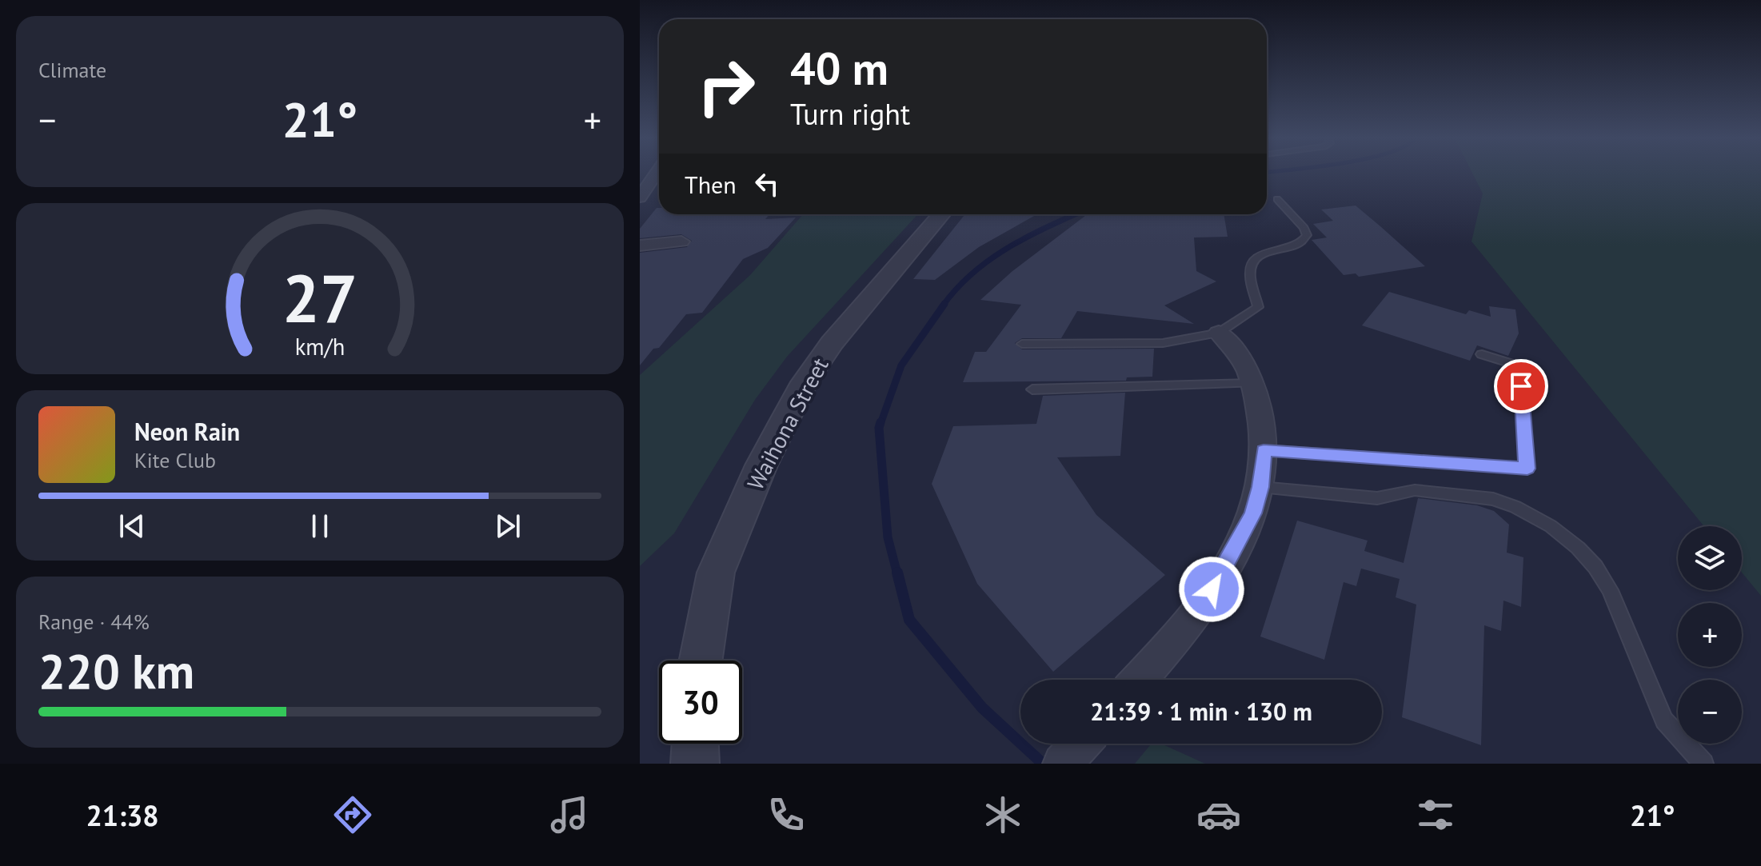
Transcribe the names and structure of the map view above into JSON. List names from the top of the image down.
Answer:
{
  "streets": {
    "street": ["Waihona Street"]
  },
  "page": {
    "tile": [
      "Climate",
      ["Range · 44%", "220 km"]
    ],
    "turn": ["40 m", "Turn right"],
    "heat": ["−", "21°", "+"],
    "then": "Then",
    "song": ["Neon Rain", "Kite Club"],
    "map_buttons": ["+", "−"],
    "limit": "30",
    "trip": "21:39 · 1 min · 130 m",
    "tabs": ["21:38", "21°"],
    "gauge": ["27", "km/h"]
  }
}
